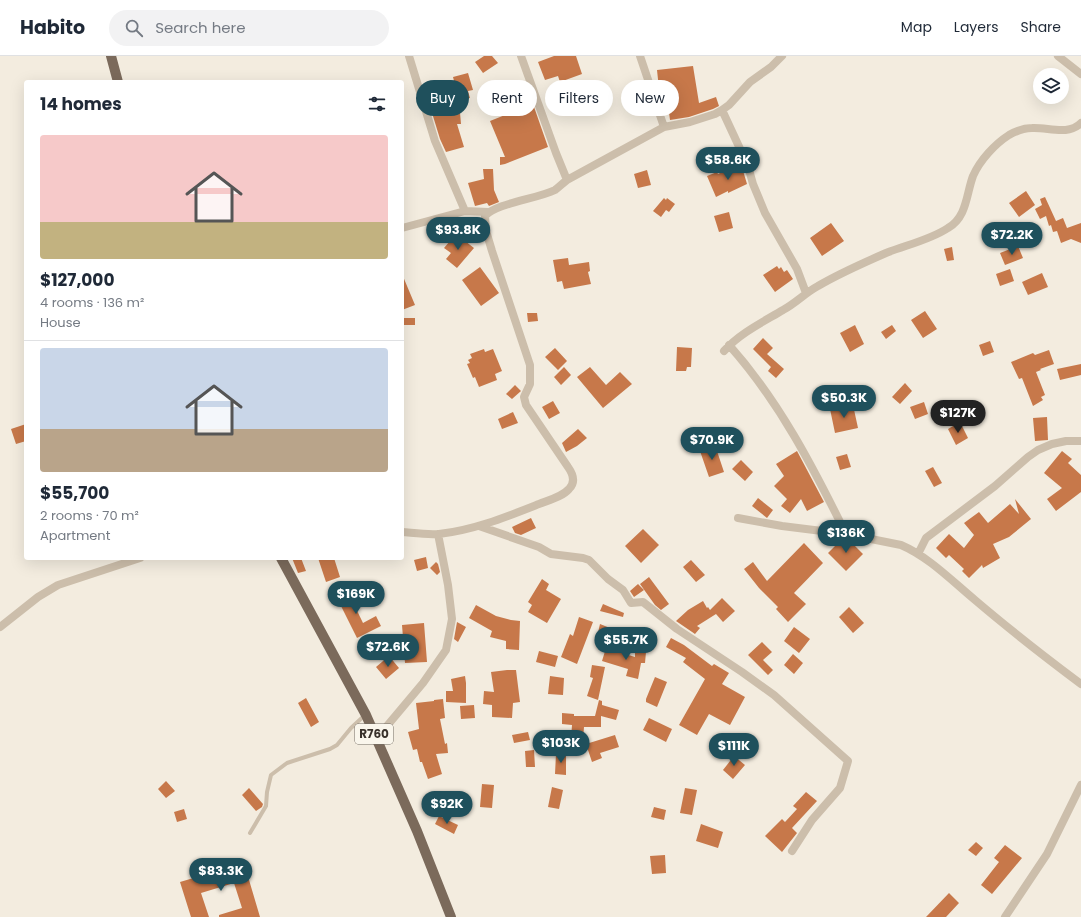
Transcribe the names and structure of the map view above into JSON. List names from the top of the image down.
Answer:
{
  "streets": {
    "main road": ["R760"]
  },
  "page": {
    "header": "Habito",
    "search": "Search here",
    "nav": ["Map", "Layers", "Share"],
    "chip": [
      "Buy",
      "Rent",
      "Filters",
      "New"
    ],
    "heading": "14 homes",
    "list": [
      {
        "name": "$127,000",
        "note": "4 rooms · 136 m² · House"
      },
      {
        "name": "$55,700",
        "note": "2 rooms · 70 m² · Apartment"
      }
    ],
    "price": [
      "$58.6K",
      "$93.8K",
      "$72.2K",
      "$50.3K",
      "$127K",
      "$70.9K",
      "$136K",
      "$169K",
      "$55.7K",
      "$72.6K",
      "$103K",
      "$111K",
      "$92K",
      "$83.3K"
    ]
  }
}
